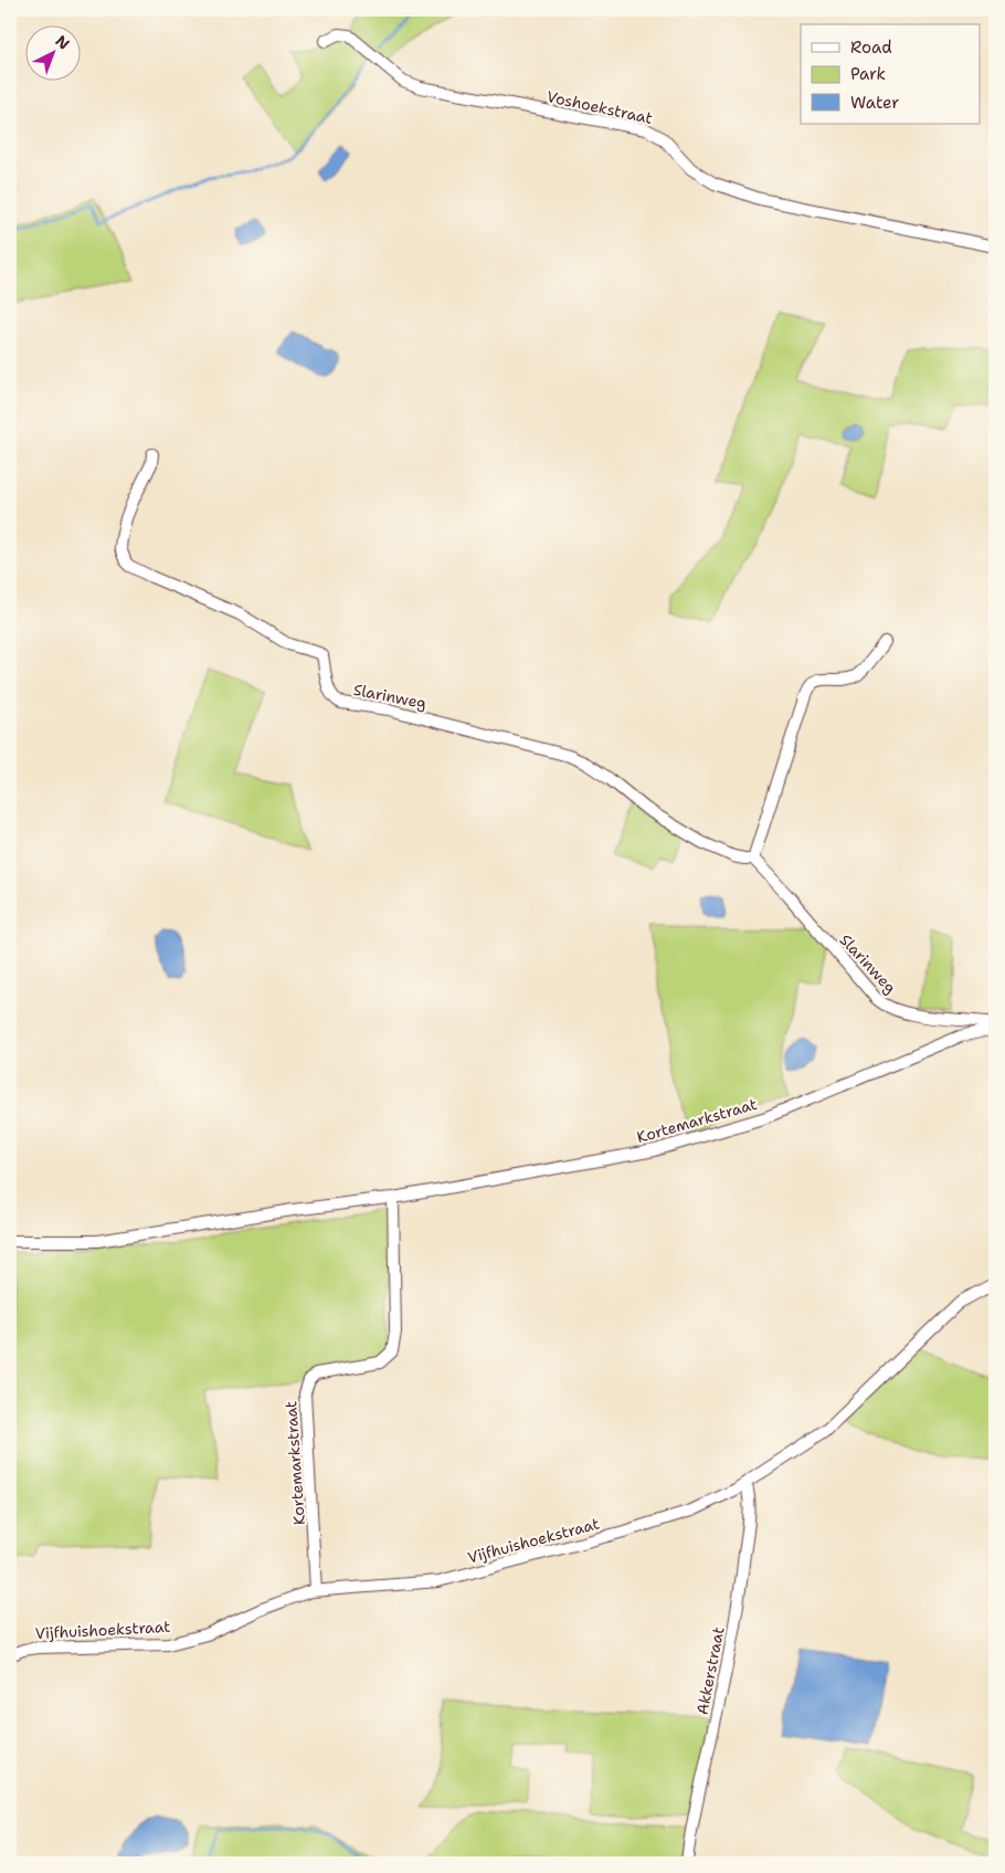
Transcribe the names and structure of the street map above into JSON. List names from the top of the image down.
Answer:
{
  "streets": {
    "street": [
      "Voshoekstraat",
      "Slarinweg",
      "Kortemarkstraat",
      "Vijfhuishoekstraat",
      "Akkerstraat"
    ]
  },
  "crossings": [
    ["Kortemarkstraat", "Vijfhuishoekstraat"],
    ["Vijfhuishoekstraat", "Akkerstraat"]
  ],
  "legend": ["Road", "Park", "Water"],
  "north": "top right"
}
